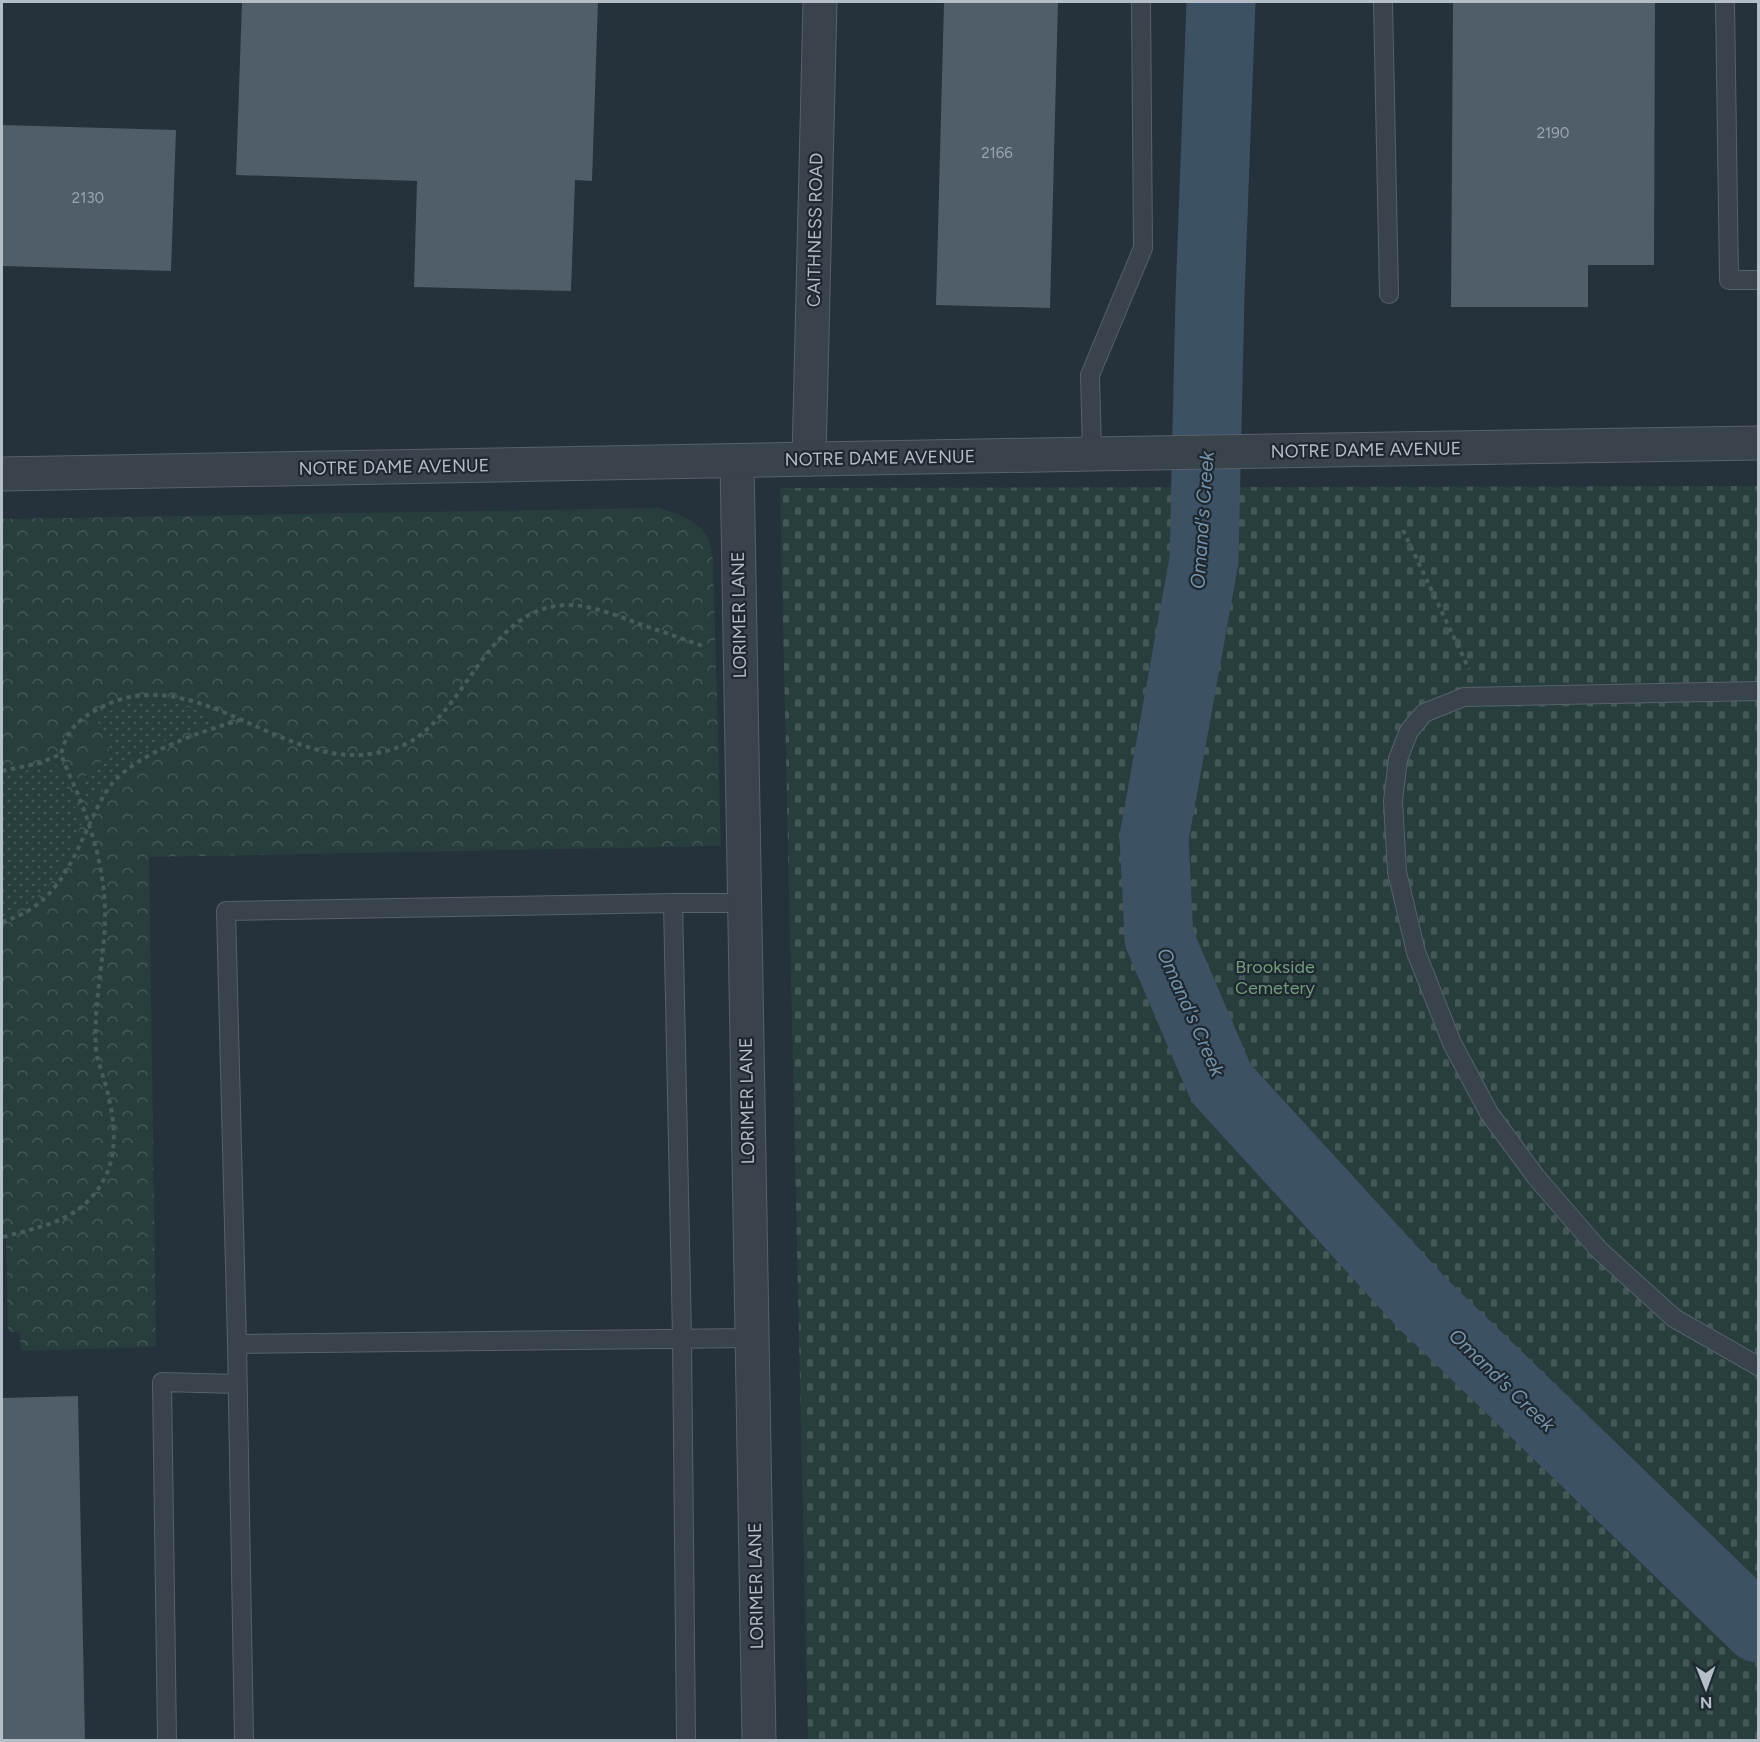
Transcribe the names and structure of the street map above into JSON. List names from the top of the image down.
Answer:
{
  "streets": {
    "street": ["CAITHNESS ROAD", "NOTRE DAME AVENUE", "LORIMER LANE"]
  },
  "crossings": [
    ["CAITHNESS ROAD", "NOTRE DAME AVENUE"],
    ["NOTRE DAME AVENUE", "LORIMER LANE"]
  ],
  "water": ["Omand's Creek"],
  "parks": ["Brookside Cemetery"],
  "house_numbers": ["2190", "2166", "2130"],
  "north": "bottom"
}
